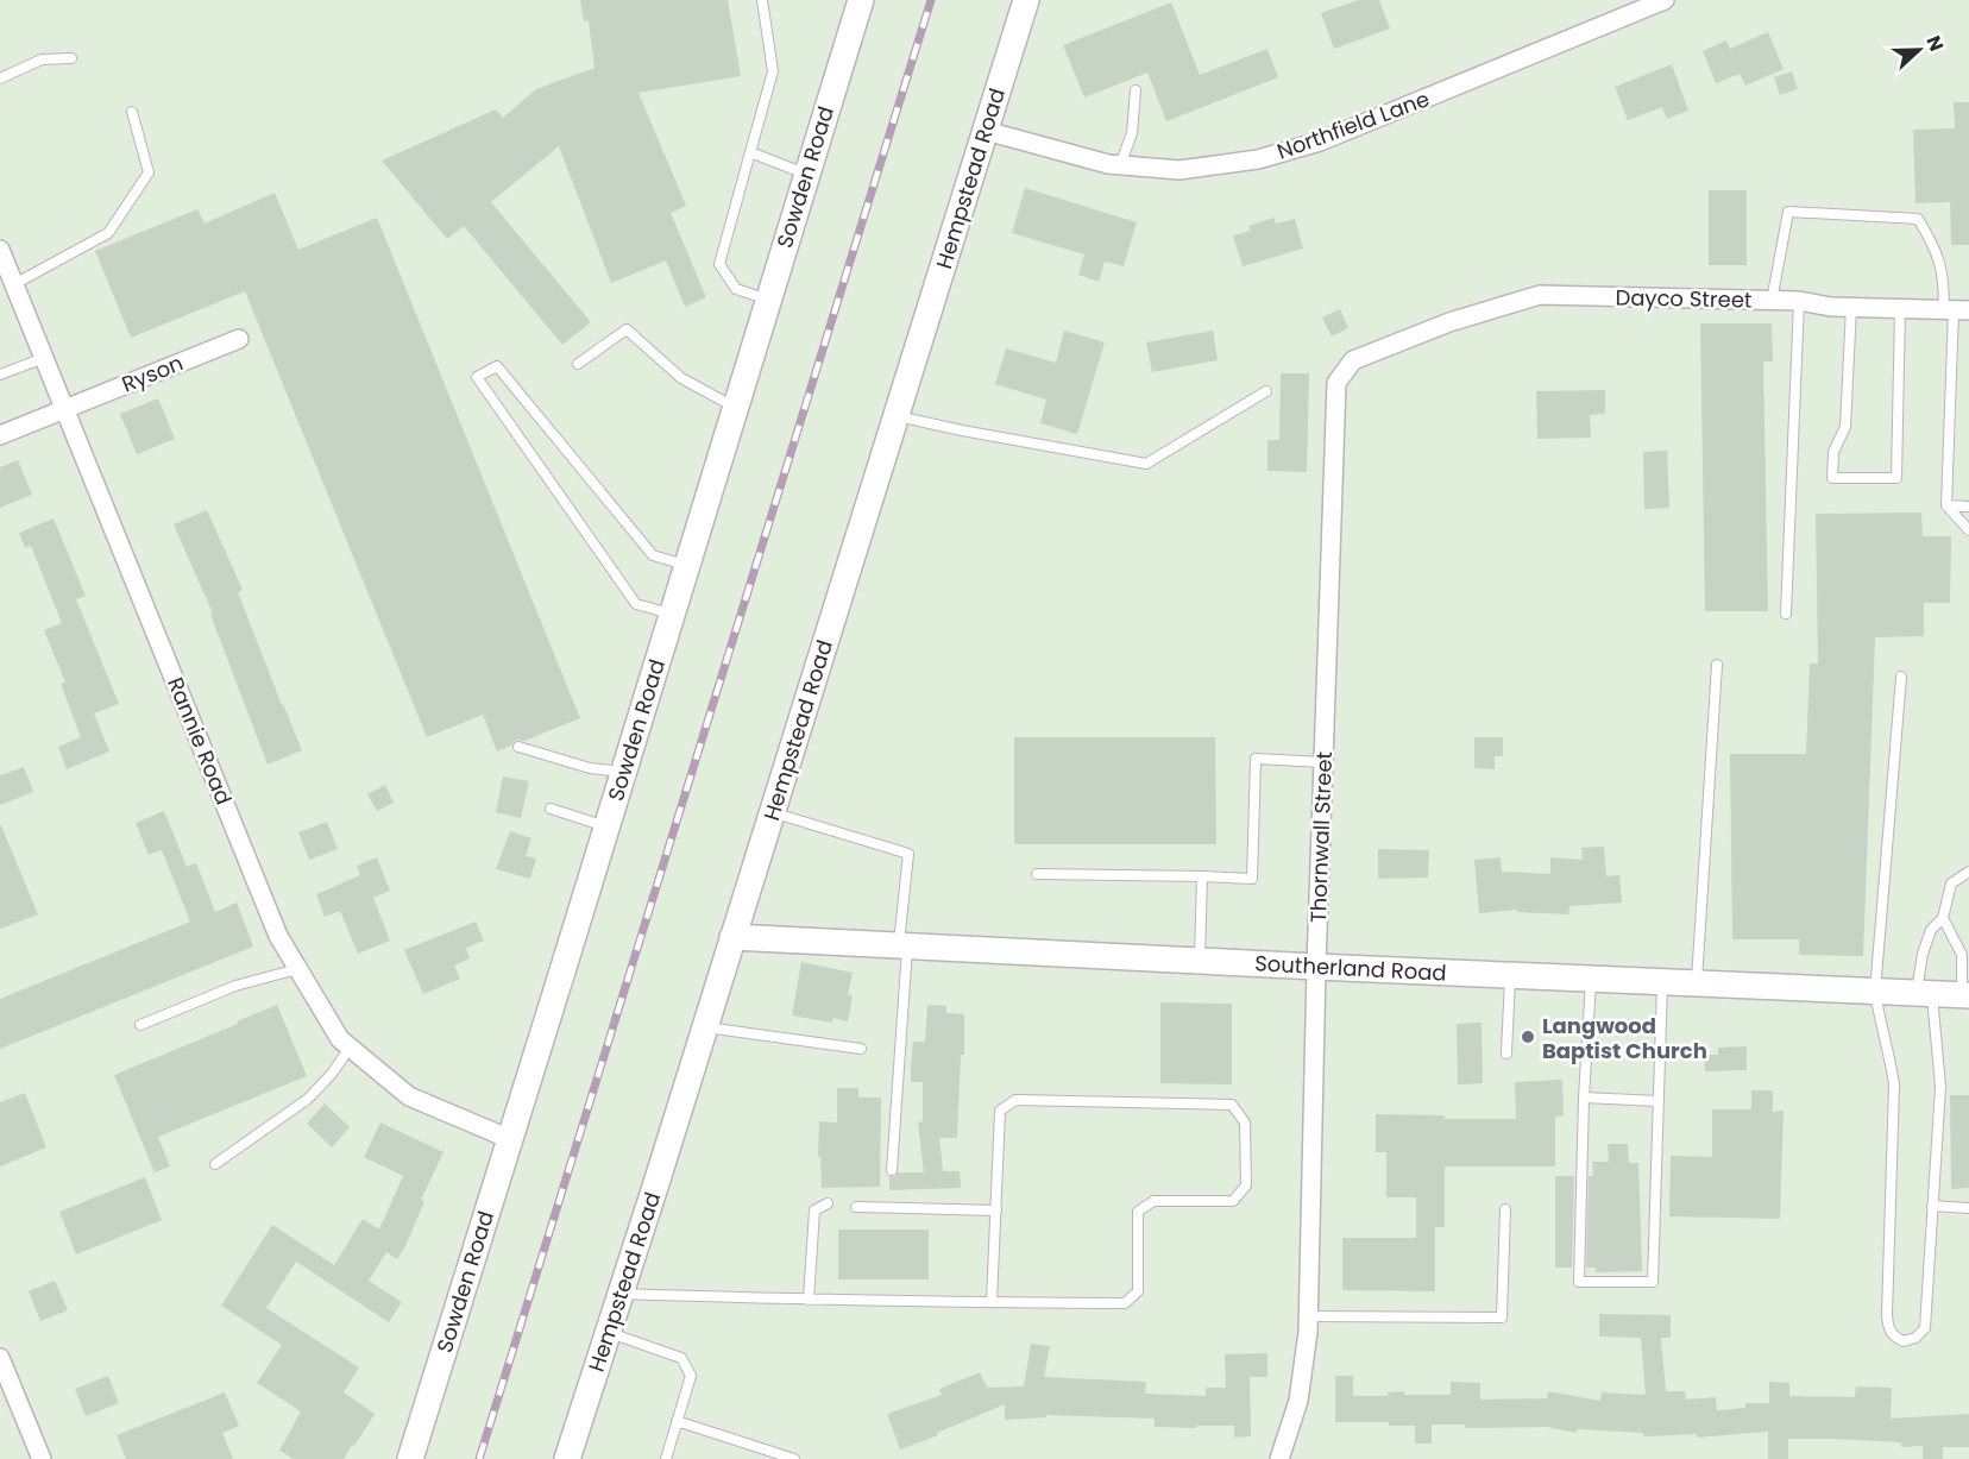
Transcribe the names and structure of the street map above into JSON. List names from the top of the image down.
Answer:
{
  "streets": {
    "street": [
      "Northfield Lane",
      "Sowden Road",
      "Hempstead Road",
      "Dayco Street",
      "Ryson",
      "Rannie Road",
      "Thornwall Street",
      "Southerland Road"
    ]
  },
  "crossings": [
    ["Northfield Lane", "Hempstead Road"],
    ["Sowden Road", "Rannie Road"],
    ["Hempstead Road", "Southerland Road"],
    ["Dayco Street", "Thornwall Street"],
    ["Ryson", "Rannie Road"],
    ["Thornwall Street", "Southerland Road"]
  ],
  "places": ["Langwood Baptist Church"],
  "north": "right"
}
